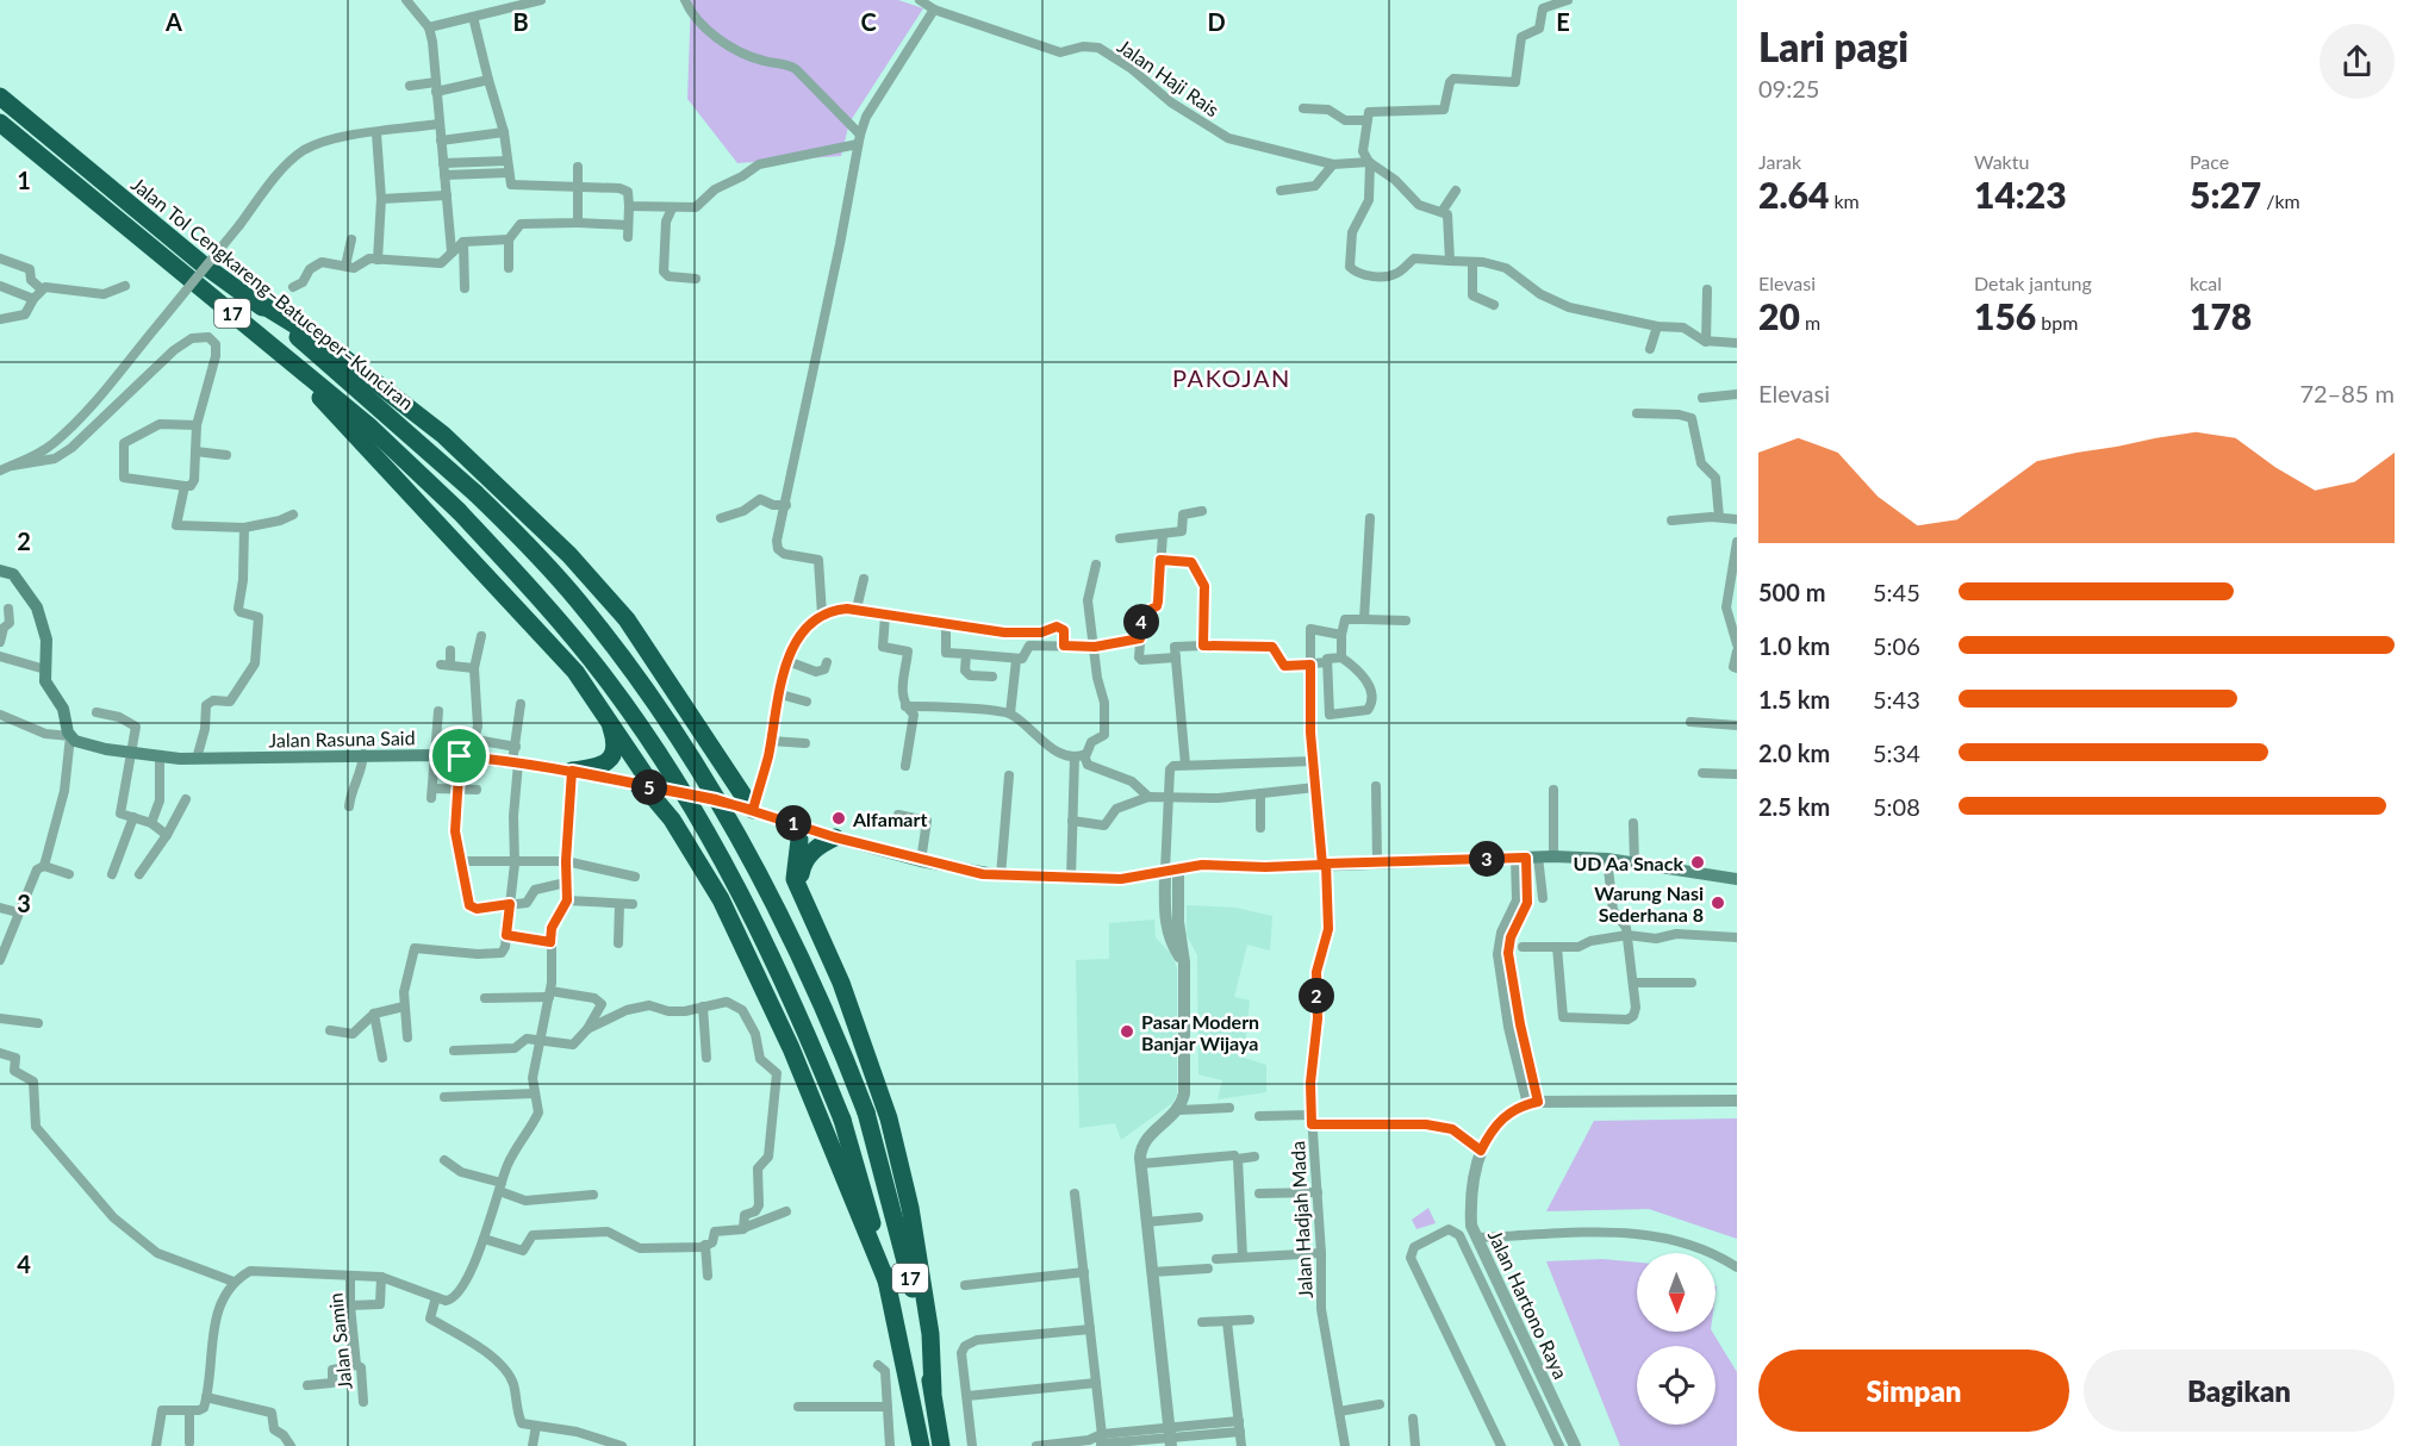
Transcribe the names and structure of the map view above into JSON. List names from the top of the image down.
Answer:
{
  "streets": {
    "highway": ["Jalan Tol Cengkareng–Batuceper–Kunciran", "17"],
    "main road": ["Jalan Rasuna Said"],
    "street": [
      "Jalan Haji Rais",
      "Jalan Hadjah Mada",
      "Jalan Hartono Raya",
      "Jalan Samin"
    ]
  },
  "crossings": [
    ["Jalan Rasuna Said", "Jalan Hadjah Mada"]
  ],
  "districts": ["PAKOJAN"],
  "places": [
    "Alfamart",
    "UD Aa Snack",
    "Warung Nasi Sederhana 8",
    "Pasar Modern Banjar Wijaya"
  ],
  "north": "bottom",
  "page": {
    "heading": ["Lari pagi", "09:25"],
    "stats": [
      ["Jarak", "2.64 km"],
      ["Waktu", "14:23"],
      ["Pace", "5:27 /km"],
      ["Elevasi", "20 m"],
      ["Detak jantung", "156 bpm"],
      ["kcal", "178"]
    ],
    "chart": ["Elevasi", "72–85 m"],
    "list": [
      {
        "name": "500 m",
        "note": "5:45"
      },
      {
        "name": "1.0 km",
        "note": "5:06"
      },
      {
        "name": "1.5 km",
        "note": "5:43"
      },
      {
        "name": "2.0 km",
        "note": "5:34"
      },
      {
        "name": "2.5 km",
        "note": "5:08"
      }
    ],
    "pins": [
      "4",
      "5",
      "1",
      "3",
      "2"
    ],
    "buttons": ["Simpan", "Bagikan"]
  },
  "grid": {
    "columns": [
      "A",
      "B",
      "C",
      "D",
      "E"
    ],
    "rows": [
      "1",
      "2",
      "3",
      "4"
    ]
  }
}
